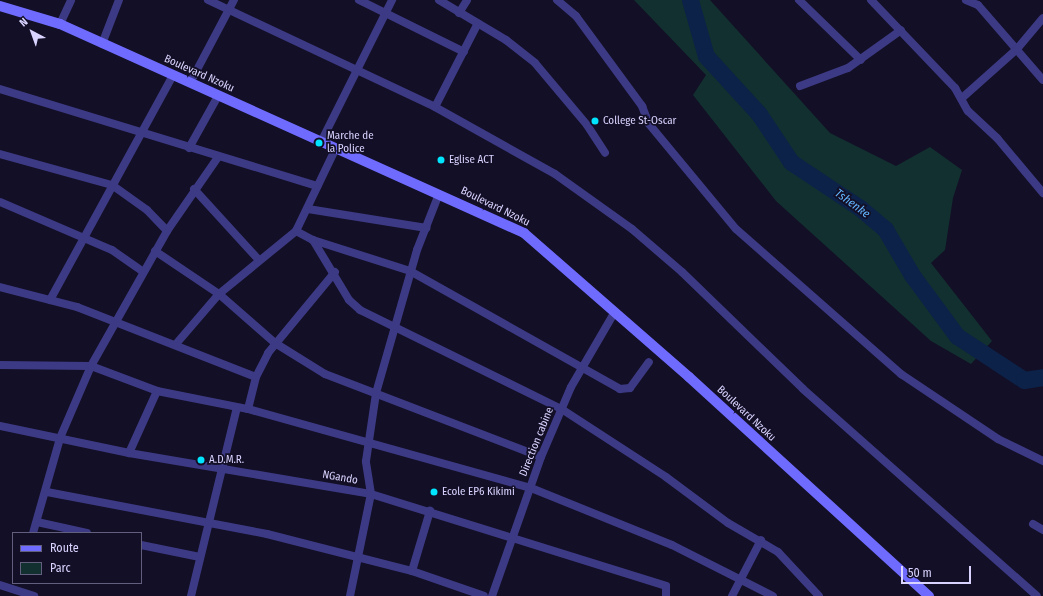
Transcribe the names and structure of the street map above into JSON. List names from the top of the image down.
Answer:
{
  "streets": {
    "street": ["Boulevard Nzoku", "Direction cabine", "NGando"]
  },
  "crossings": [
    ["Boulevard Nzoku", "Direction cabine"],
    ["Direction cabine", "NGando"]
  ],
  "water": ["Tshenke"],
  "places": [
    "College St-Oscar",
    "Marche de la Police",
    "Eglise ACT",
    "A.D.M.R.",
    "Ecole EP6 Kikimi"
  ],
  "legend": ["Route", "Parc"],
  "scale_bar": "50 m",
  "north": "top left"
}
